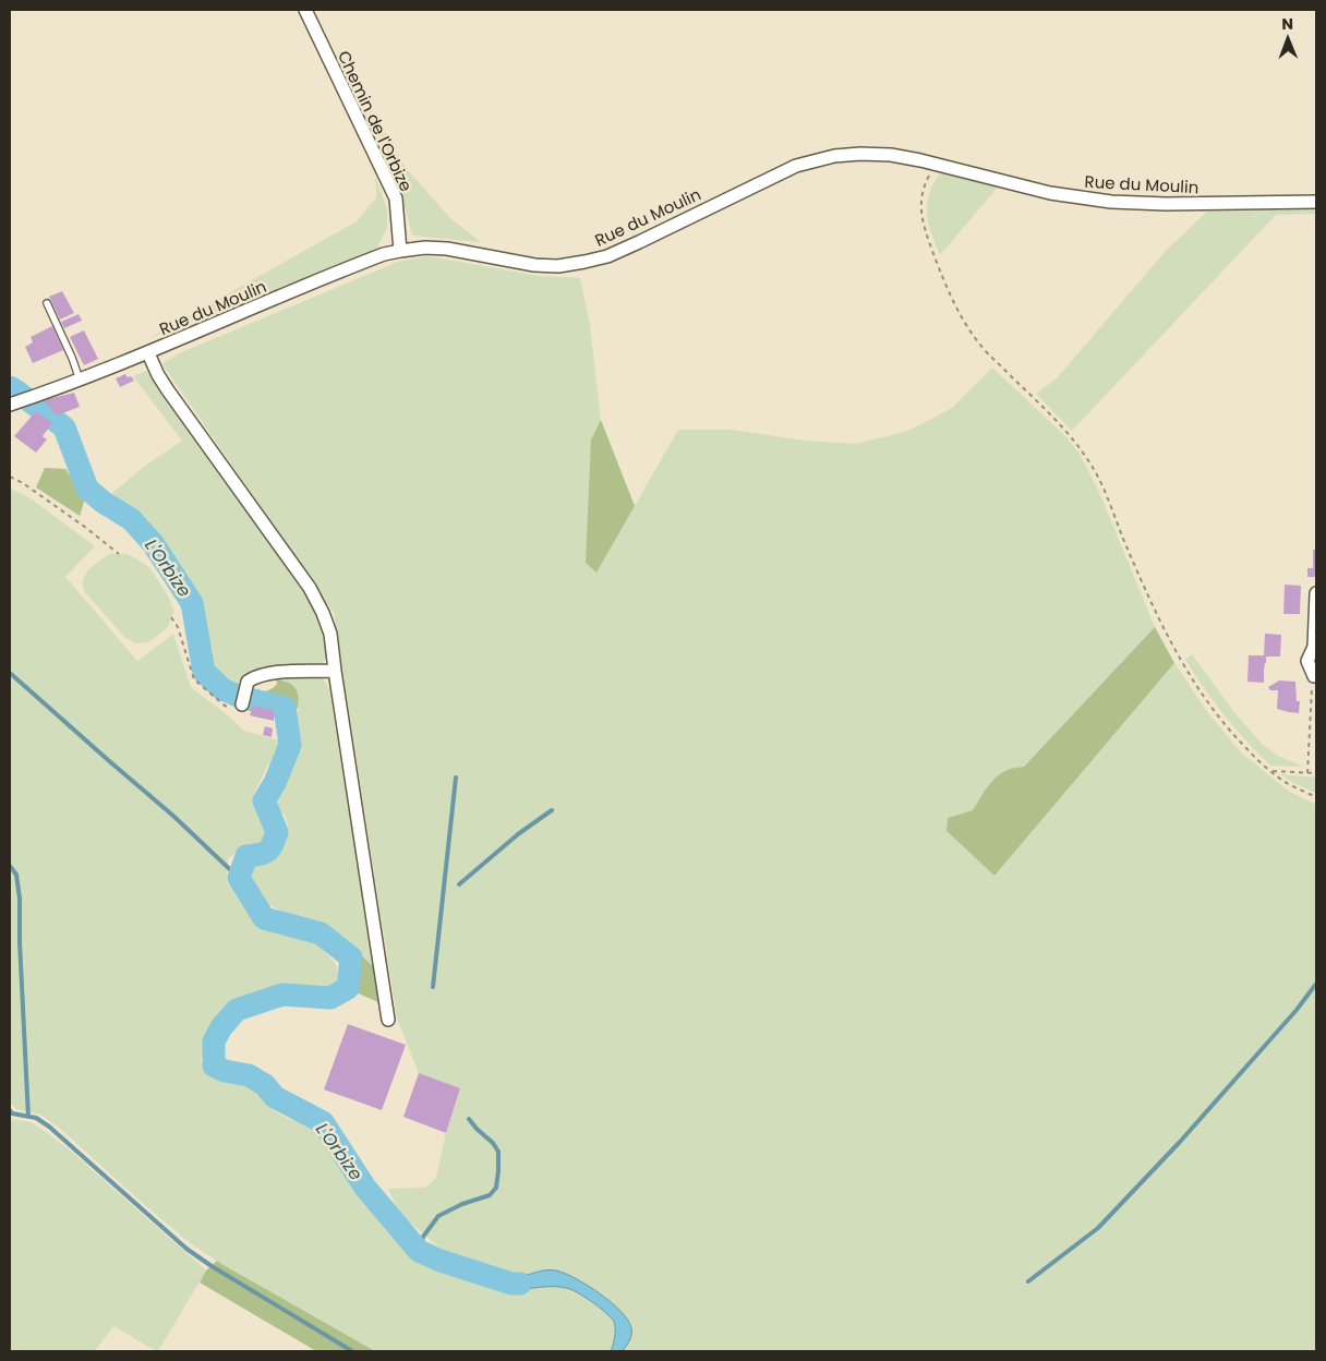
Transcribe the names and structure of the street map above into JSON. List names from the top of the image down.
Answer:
{
  "streets": {
    "street": ["Chemin de l'Orbize", "Rue du Moulin"]
  },
  "crossings": [
    ["Chemin de l'Orbize", "Rue du Moulin"]
  ],
  "water": ["L'Orbize"],
  "north": "top"
}
